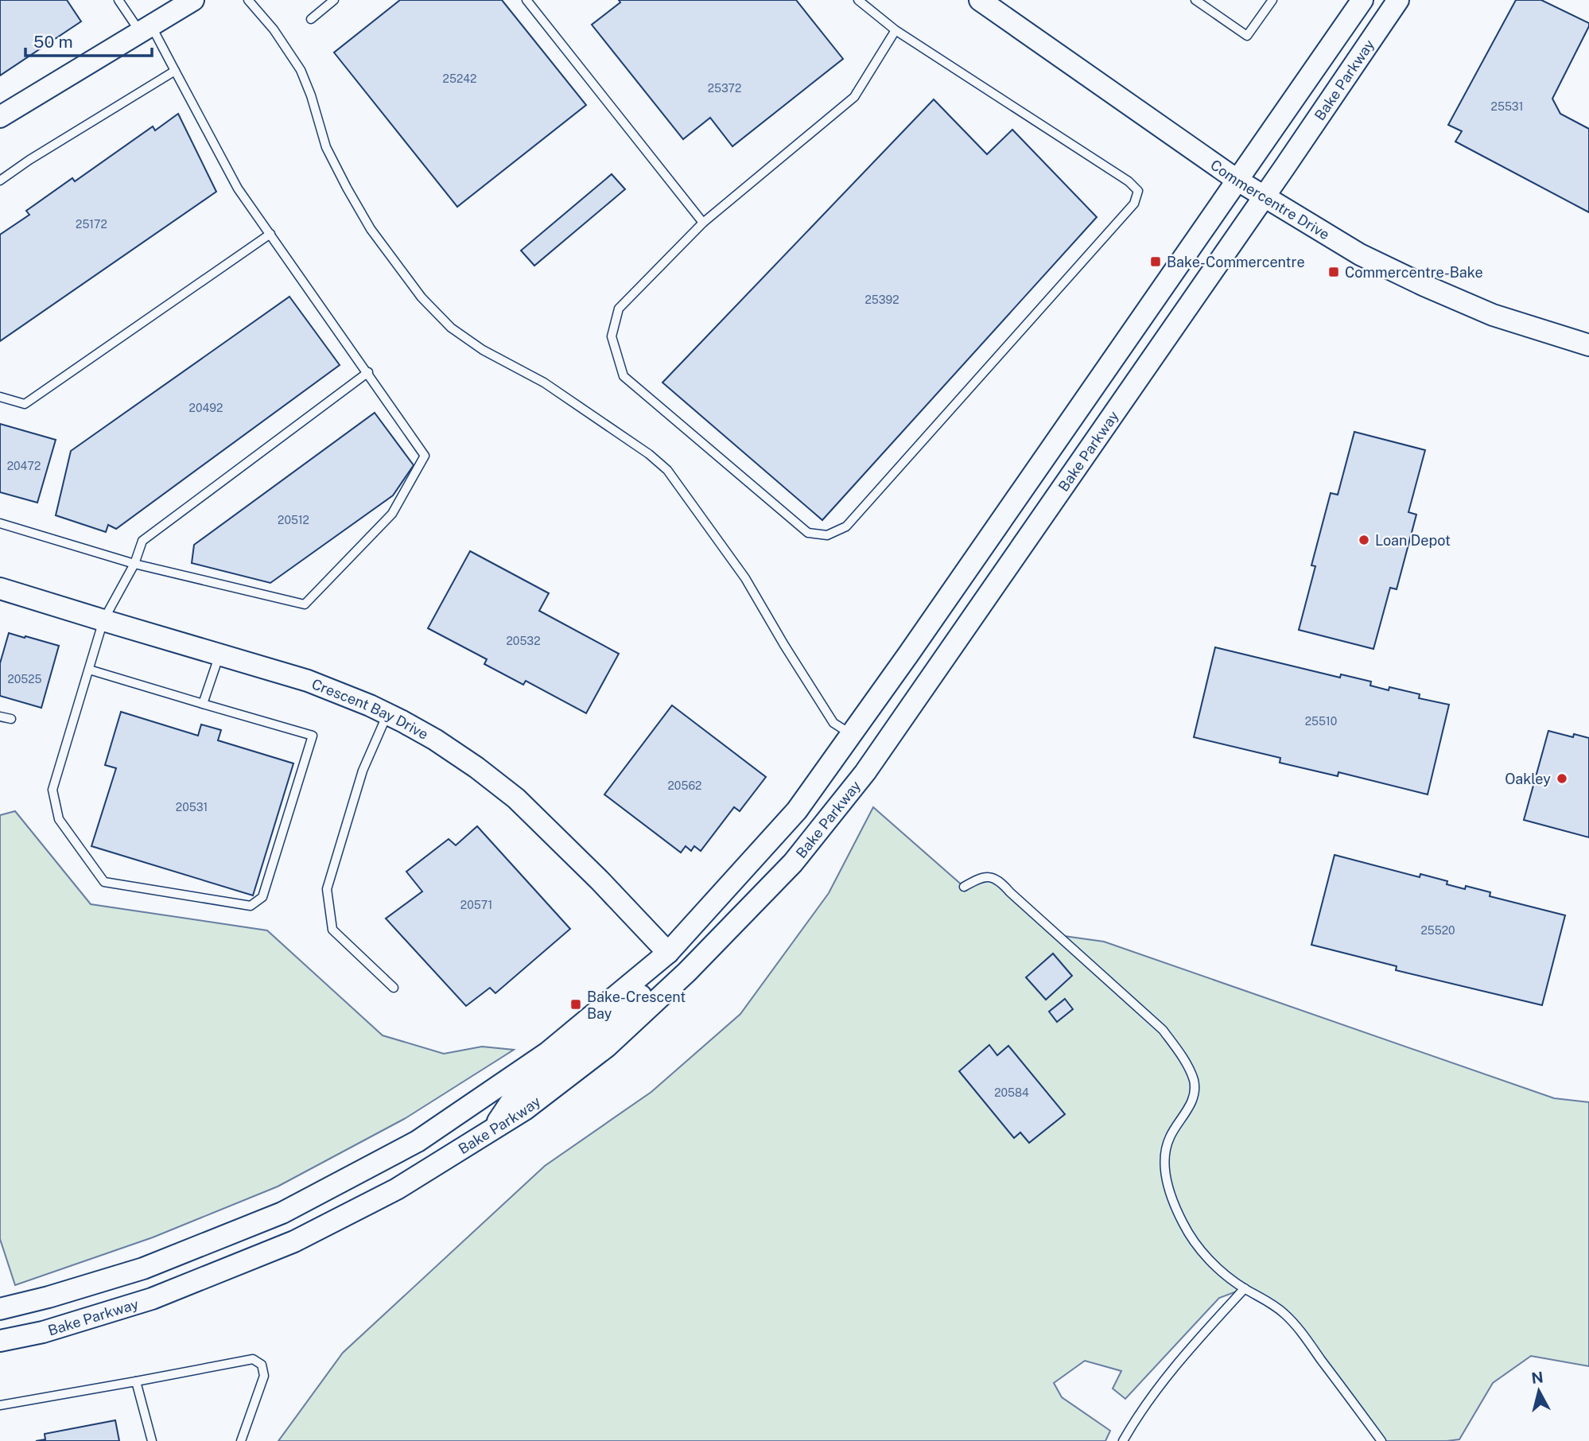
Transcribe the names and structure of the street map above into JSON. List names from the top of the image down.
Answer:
{
  "streets": {
    "main road": ["Bake Parkway", "Commercentre Drive", "Crescent Bay Drive"]
  },
  "crossings": [
    ["Bake Parkway", "Commercentre Drive"]
  ],
  "places": {
    "transit": ["Bake-Commercentre", "Commercentre-Bake", "Bake-Crescent Bay"],
    "other": ["Loan Depot", "Oakley"]
  },
  "house_numbers": [
    "25242",
    "25372",
    "25531",
    "25172",
    "25392",
    "20492",
    "20472",
    "20512",
    "20532",
    "20525",
    "25510",
    "20562",
    "20531",
    "20571",
    "25520",
    "20584"
  ],
  "scale_bar": "50 m",
  "north": "top"
}
